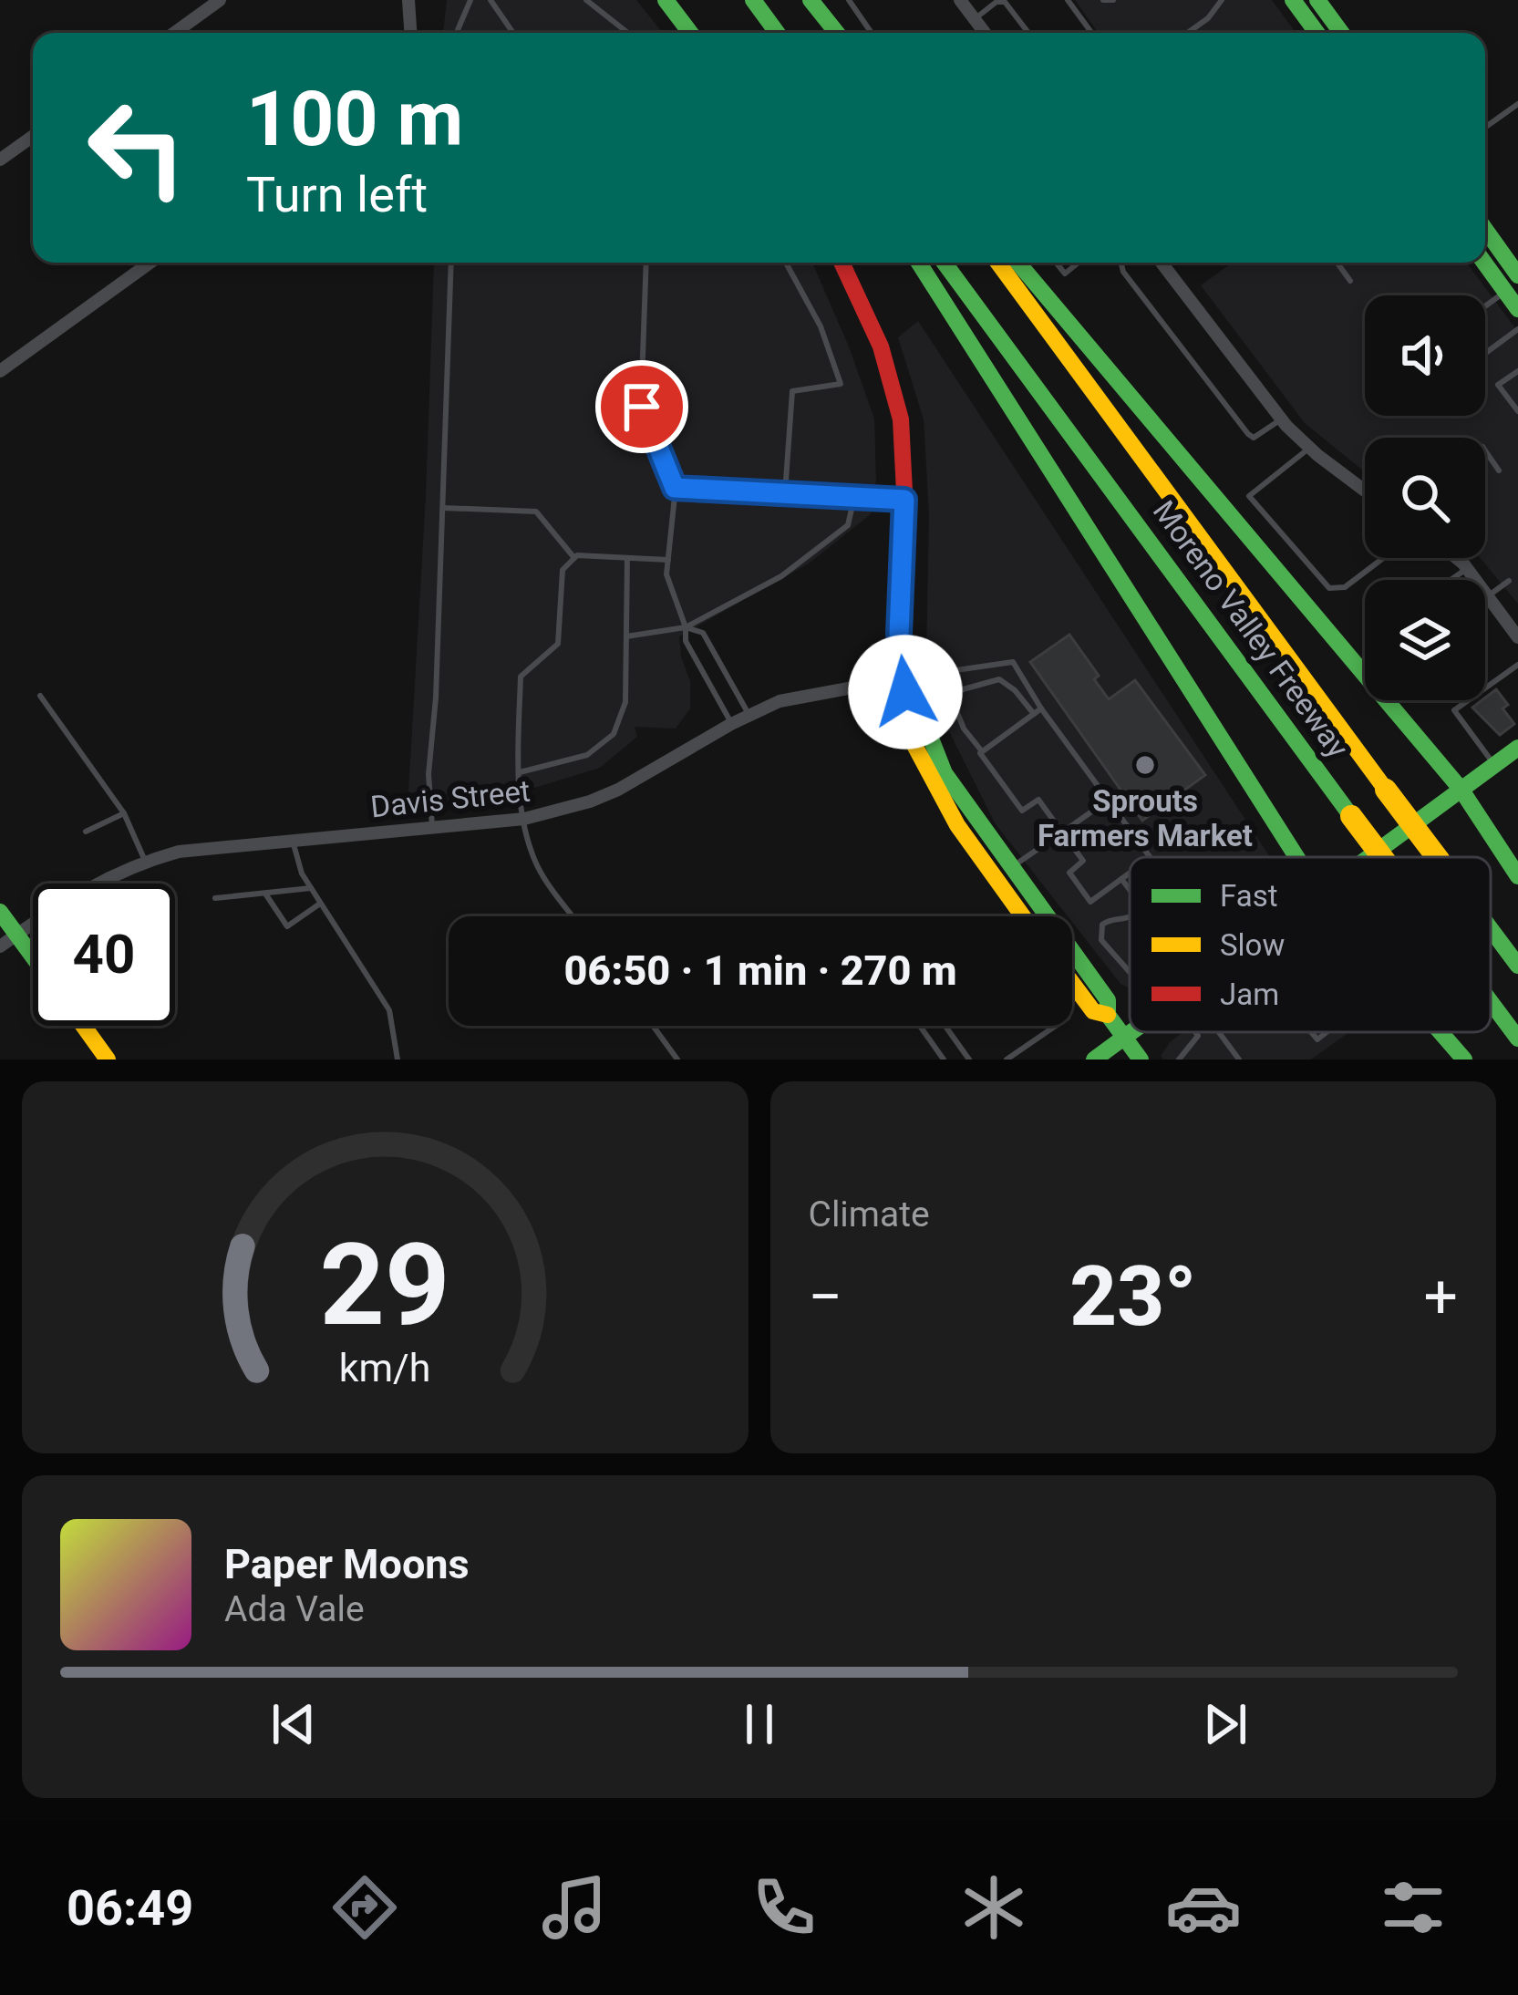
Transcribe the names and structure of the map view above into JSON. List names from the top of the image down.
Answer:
{
  "streets": {
    "main road": ["Moreno Valley Freeway"],
    "street": ["Davis Street"]
  },
  "places": ["Sprouts Farmers Market"],
  "legend": ["Fast", "Slow", "Jam"],
  "page": {
    "turn": ["100 m", "Turn left"],
    "limit": "40",
    "trip": "06:50 · 1 min · 270 m",
    "tile": "Climate",
    "heat": ["−", "23°", "+"],
    "song": ["Paper Moons", "Ada Vale"],
    "tabs": "06:49",
    "gauge": ["29", "km/h"]
  }
}
